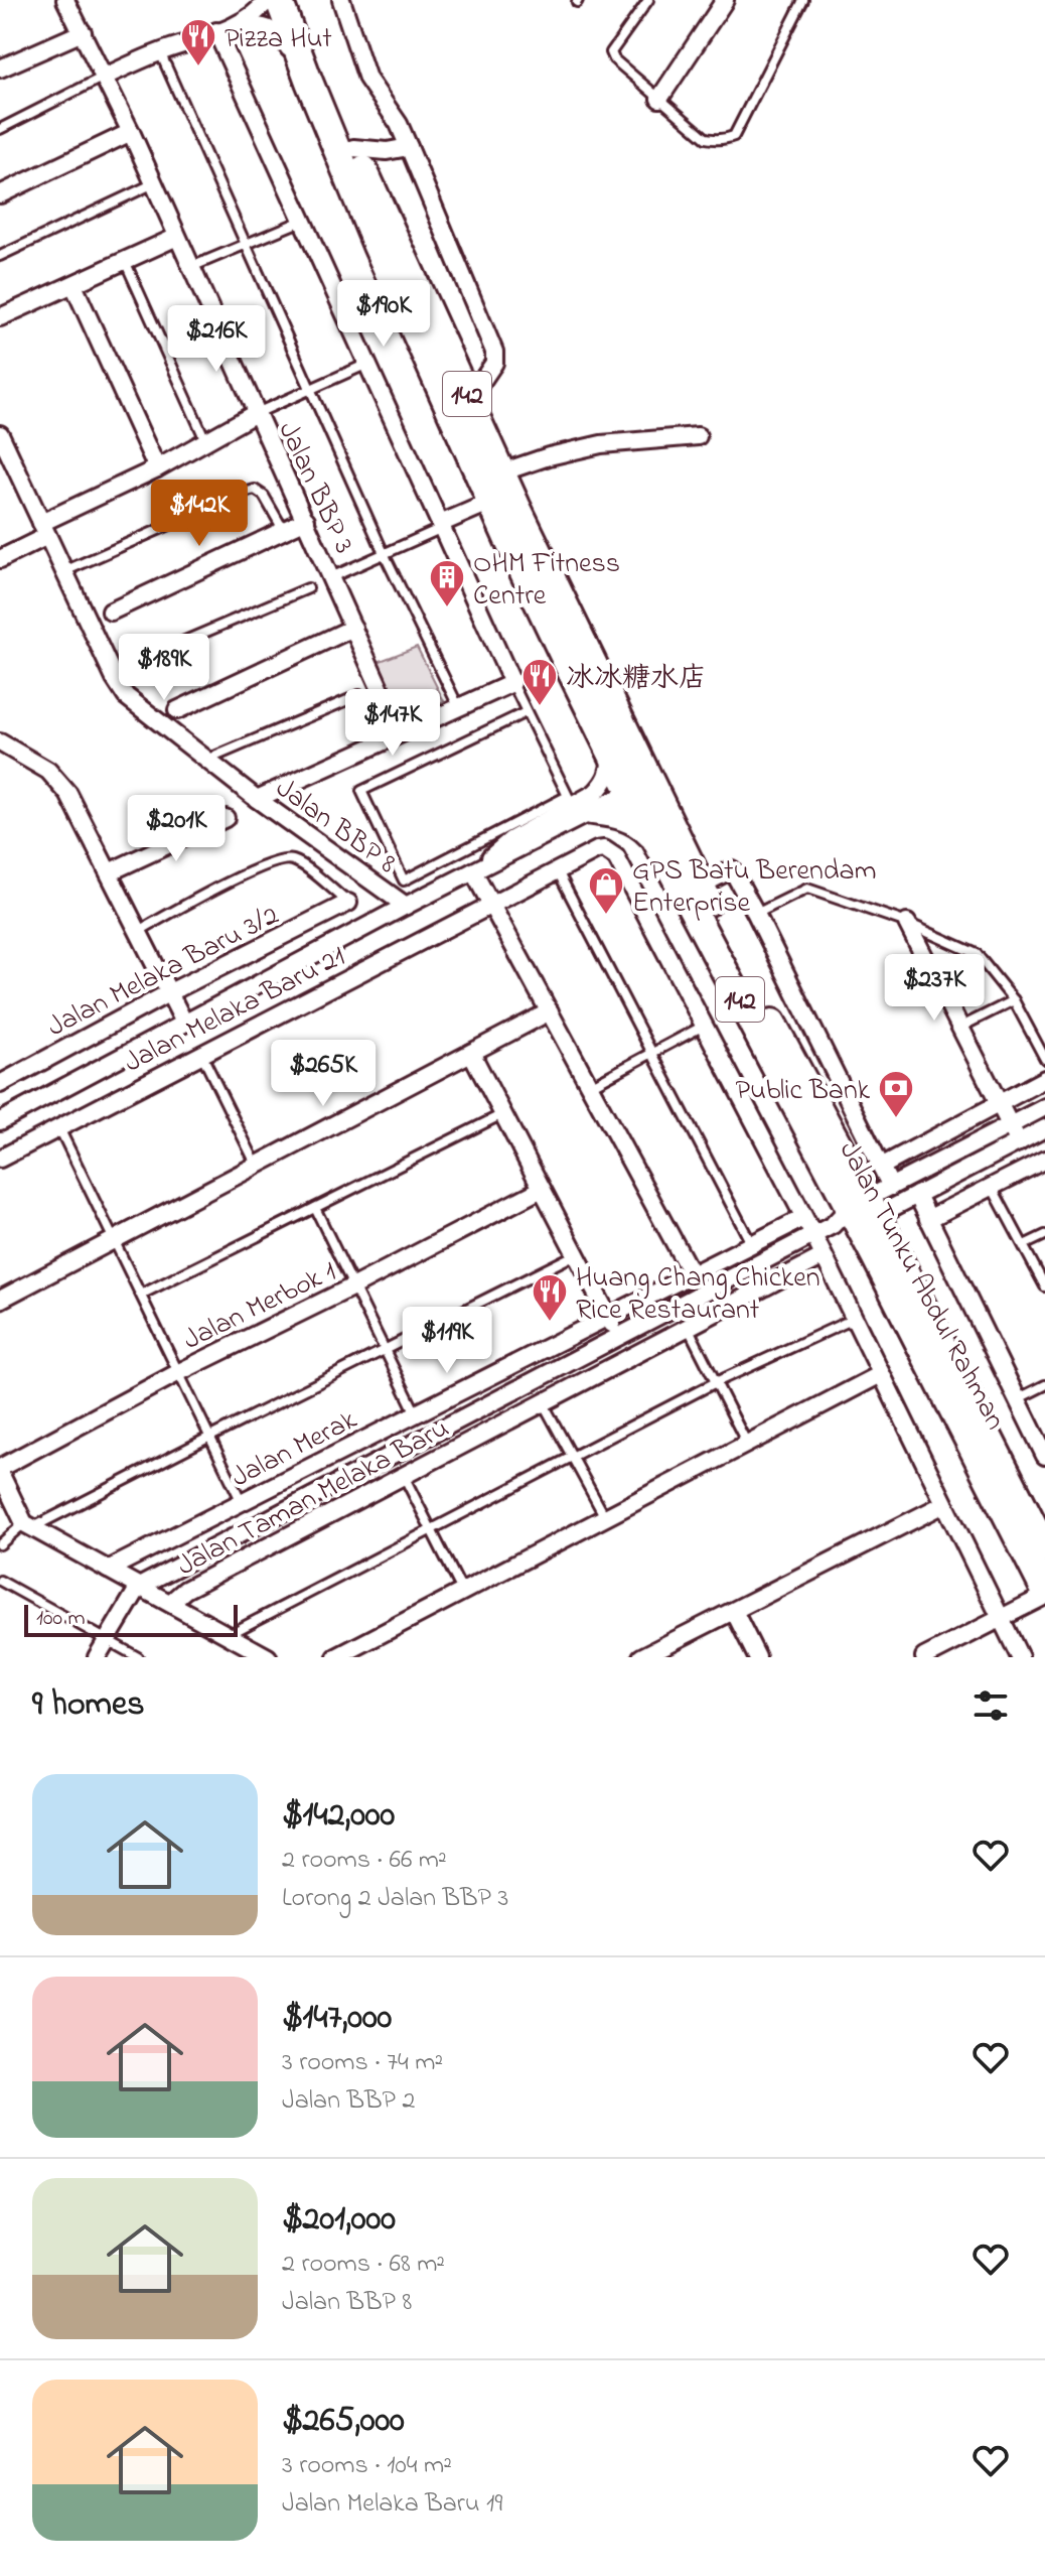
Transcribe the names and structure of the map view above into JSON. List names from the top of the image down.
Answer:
{
  "streets": {
    "main road": ["142", "Jalan Tunku Abdul Rahman"],
    "street": [
      "Jalan BBP 3",
      "Jalan BBP 8",
      "Jalan Melaka Baru 3/2",
      "Jalan Melaka Baru 21",
      "Jalan Merbok 1",
      "Jalan Merak",
      "Jalan Taman Melaka Baru"
    ]
  },
  "crossings": [
    ["Jalan Melaka Baru 21", "Jalan Merak"],
    ["Jalan Tunku Abdul Rahman", "Jalan Merak"]
  ],
  "places": {
    "restaurant": ["Pizza Hut", "冰冰糖水店", "Huang Chang Chicken Rice Restaurant"],
    "building": ["OHM Fitness Centre"],
    "shop": ["GPS Batu Berendam Enterprise"],
    "bank": ["Public Bank"]
  },
  "scale_bar": "100 m",
  "page": {
    "price": [
      "$190K",
      "$216K",
      "$142K",
      "$189K",
      "$147K",
      "$201K",
      "$237K",
      "$265K",
      "$119K"
    ],
    "scale": "100 m",
    "heading": "9 homes",
    "list": [
      {
        "name": "$142,000",
        "note": "2 rooms · 66 m² · Lorong 2 Jalan BBP 3"
      },
      {
        "name": "$147,000",
        "note": "3 rooms · 74 m² · Jalan BBP 2"
      },
      {
        "name": "$201,000",
        "note": "2 rooms · 68 m² · Jalan BBP 8"
      },
      {
        "name": "$265,000",
        "note": "3 rooms · 104 m² · Jalan Melaka Baru 19"
      }
    ]
  }
}
